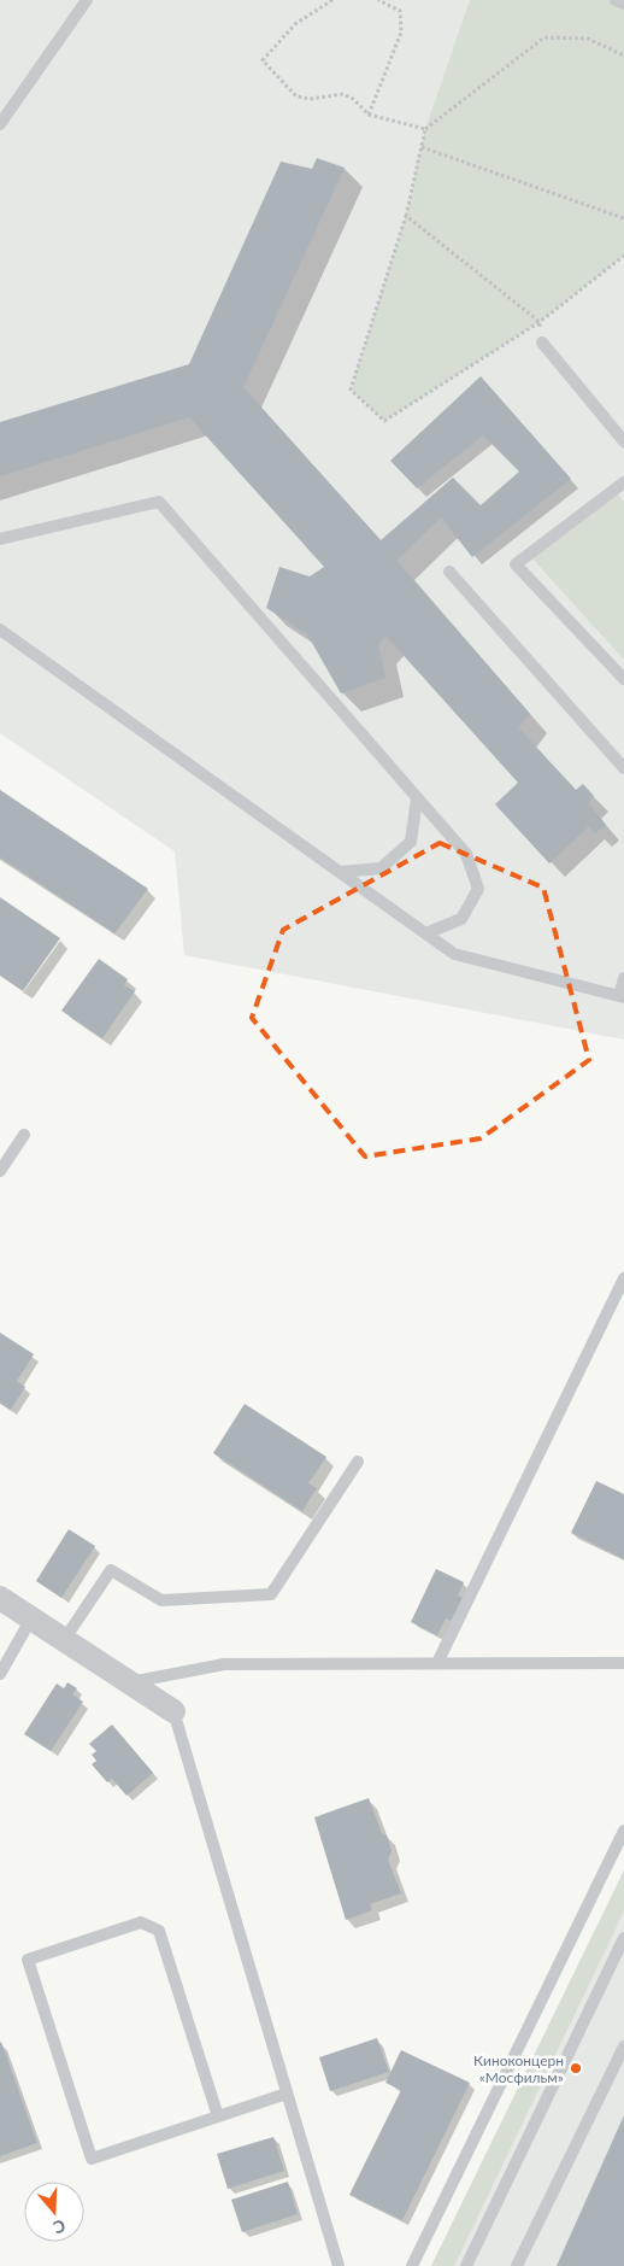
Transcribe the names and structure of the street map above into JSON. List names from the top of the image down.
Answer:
{
  "places": ["Киноконцерн «Мосфильм»"],
  "north": "bottom"
}
